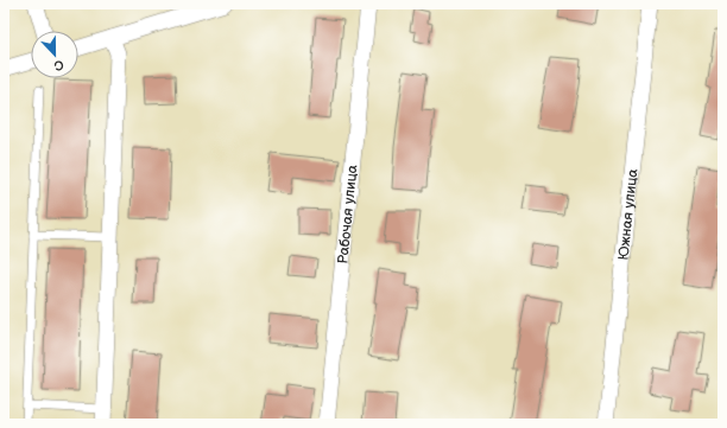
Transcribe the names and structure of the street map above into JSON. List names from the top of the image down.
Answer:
{
  "streets": {
    "street": ["Рабочая улица", "Южная улица"]
  },
  "north": "bottom"
}
